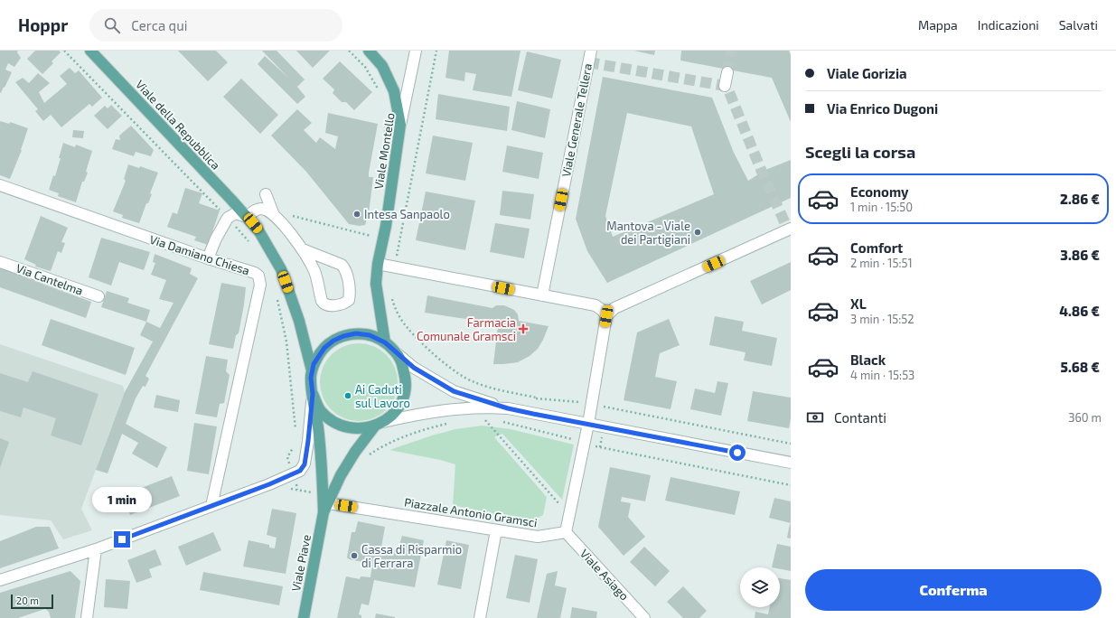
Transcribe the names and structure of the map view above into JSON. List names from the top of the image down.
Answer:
{
  "streets": {
    "main road": ["Viale della Repubblica", "Viale Montello", "Viale Piave"],
    "street": [
      "Viale Generale Tellera",
      "Via Damiano Chiesa",
      "Via Cantelma",
      "Piazzale Antonio Gramsci",
      "Viale Asiago"
    ]
  },
  "crossings": [
    ["Viale della Repubblica", "Viale Montello"],
    ["Piazzale Antonio Gramsci", "Viale Piave"],
    ["Piazzale Antonio Gramsci", "Viale Asiago"]
  ],
  "places": {
    "other": [
      "Intesa Sanpaolo",
      "Mantova - Viale dei Partigiani",
      "Ai Caduti sul Lavoro",
      "Cassa di Risparmio di Ferrara"
    ],
    "health": ["Farmacia Comunale Gramsci"]
  },
  "scale_bar": "20 m",
  "page": {
    "header": "Hoppr",
    "search": "Cerca qui",
    "nav": ["Mappa", "Indicazioni", "Salvati"],
    "banner": ["Viale Gorizia", "Via Enrico Dugoni"],
    "heading": "Scegli la corsa",
    "list": [
      {
        "name": "Economy",
        "note": "1 min · 15:50",
        "value": "2.86 €"
      },
      {
        "name": "Comfort",
        "note": "2 min · 15:51",
        "value": "3.86 €"
      },
      {
        "name": "XL",
        "note": "3 min · 15:52",
        "value": "4.86 €"
      },
      {
        "name": "Black",
        "note": "4 min · 15:53",
        "value": "5.68 €"
      }
    ],
    "pay": ["Contanti", "360 m"],
    "bubble": "1 min",
    "buttons": "Conferma",
    "scale": "20 m"
  }
}
